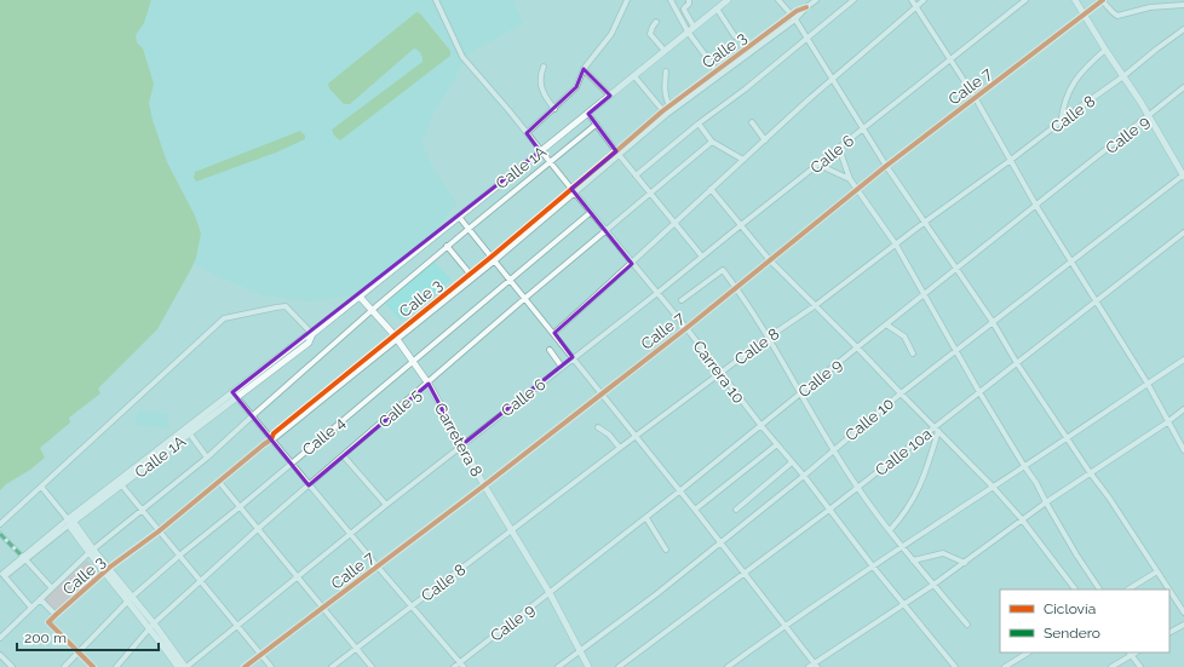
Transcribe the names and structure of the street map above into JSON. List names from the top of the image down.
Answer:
{
  "streets": {
    "street": [
      "Calle 3",
      "Calle 7",
      "Calle 8",
      "Calle 9",
      "Calle 6",
      "Calle 1A",
      "Carrera 10",
      "Calle 5",
      "Calle 10",
      "Calle 4",
      "Carretera 8",
      "Calle 10a"
    ]
  },
  "crossings": [
    ["Calle 3", "Carrera 10"],
    ["Calle 3", "Carretera 8"],
    ["Calle 7", "Carrera 10"],
    ["Calle 7", "Carretera 8"],
    ["Calle 8", "Carrera 10"],
    ["Calle 8", "Carretera 8"],
    ["Calle 9", "Carrera 10"],
    ["Calle 9", "Carretera 8"],
    ["Calle 6", "Carrera 10"],
    ["Calle 6", "Carretera 8"],
    ["Calle 1A", "Carrera 10"],
    ["Calle 1A", "Carretera 8"],
    ["Carrera 10", "Calle 5"],
    ["Carrera 10", "Calle 10"],
    ["Carrera 10", "Calle 4"],
    ["Carrera 10", "Calle 10a"],
    ["Calle 5", "Carretera 8"],
    ["Calle 10", "Carretera 8"],
    ["Calle 4", "Carretera 8"]
  ],
  "legend": ["Ciclovía", "Sendero"],
  "scale_bar": "200 m"
}
